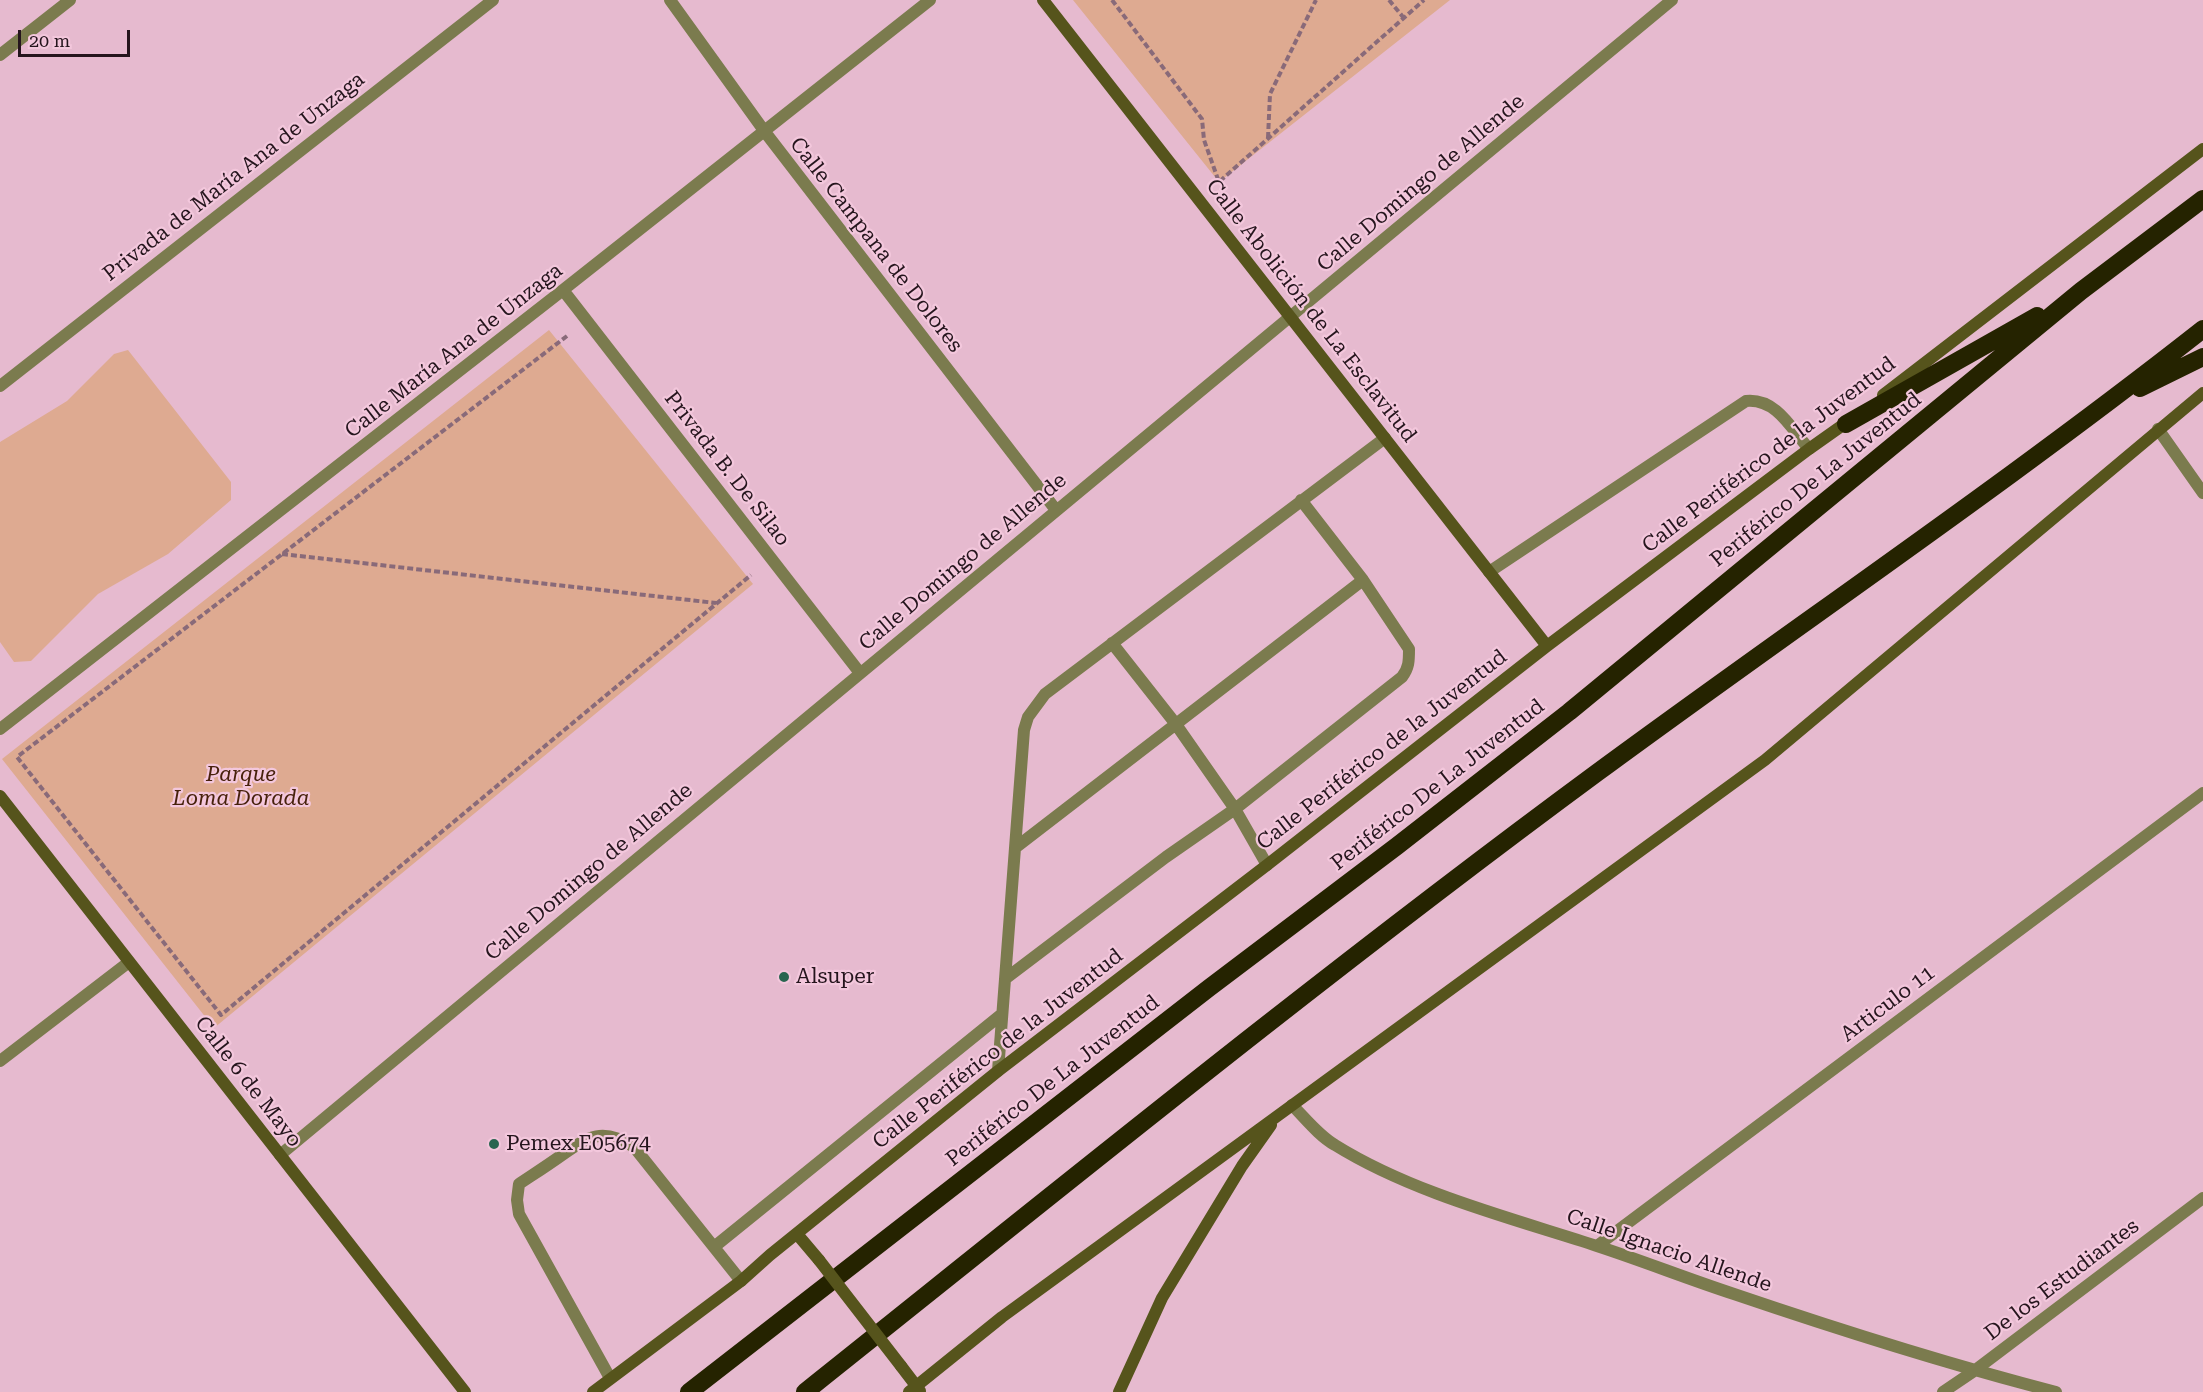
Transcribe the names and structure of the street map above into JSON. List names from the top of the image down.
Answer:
{
  "streets": {
    "highway": ["Periférico De La Juventud"],
    "main road": ["Calle Abolición de La Esclavitud", "Calle Periférico de la Juventud", "Calle 6 de Mayo"],
    "street": [
      "Privada de María Ana de Unzaga",
      "Calle Domingo de Allende",
      "Calle Campana de Dolores",
      "Calle María Ana de Unzaga",
      "Privada B. De Silao",
      "Articulo 11",
      "Calle Ignacio Allende",
      "De los Estudiantes"
    ]
  },
  "crossings": [
    ["Calle Domingo de Allende", "Calle Campana de Dolores"],
    ["Calle Domingo de Allende", "Calle Abolición de La Esclavitud"],
    ["Calle Domingo de Allende", "Privada B. De Silao"],
    ["Calle Domingo de Allende", "Calle 6 de Mayo"],
    ["Calle Campana de Dolores", "Calle María Ana de Unzaga"],
    ["Calle Abolición de La Esclavitud", "Calle Periférico de la Juventud"],
    ["Calle María Ana de Unzaga", "Privada B. De Silao"],
    ["Articulo 11", "Calle Ignacio Allende"],
    ["Calle Ignacio Allende", "De los Estudiantes"]
  ],
  "parks": ["Parque Loma Dorada"],
  "places": ["Alsuper", "Pemex E05674"],
  "scale_bar": "20 m"
}
